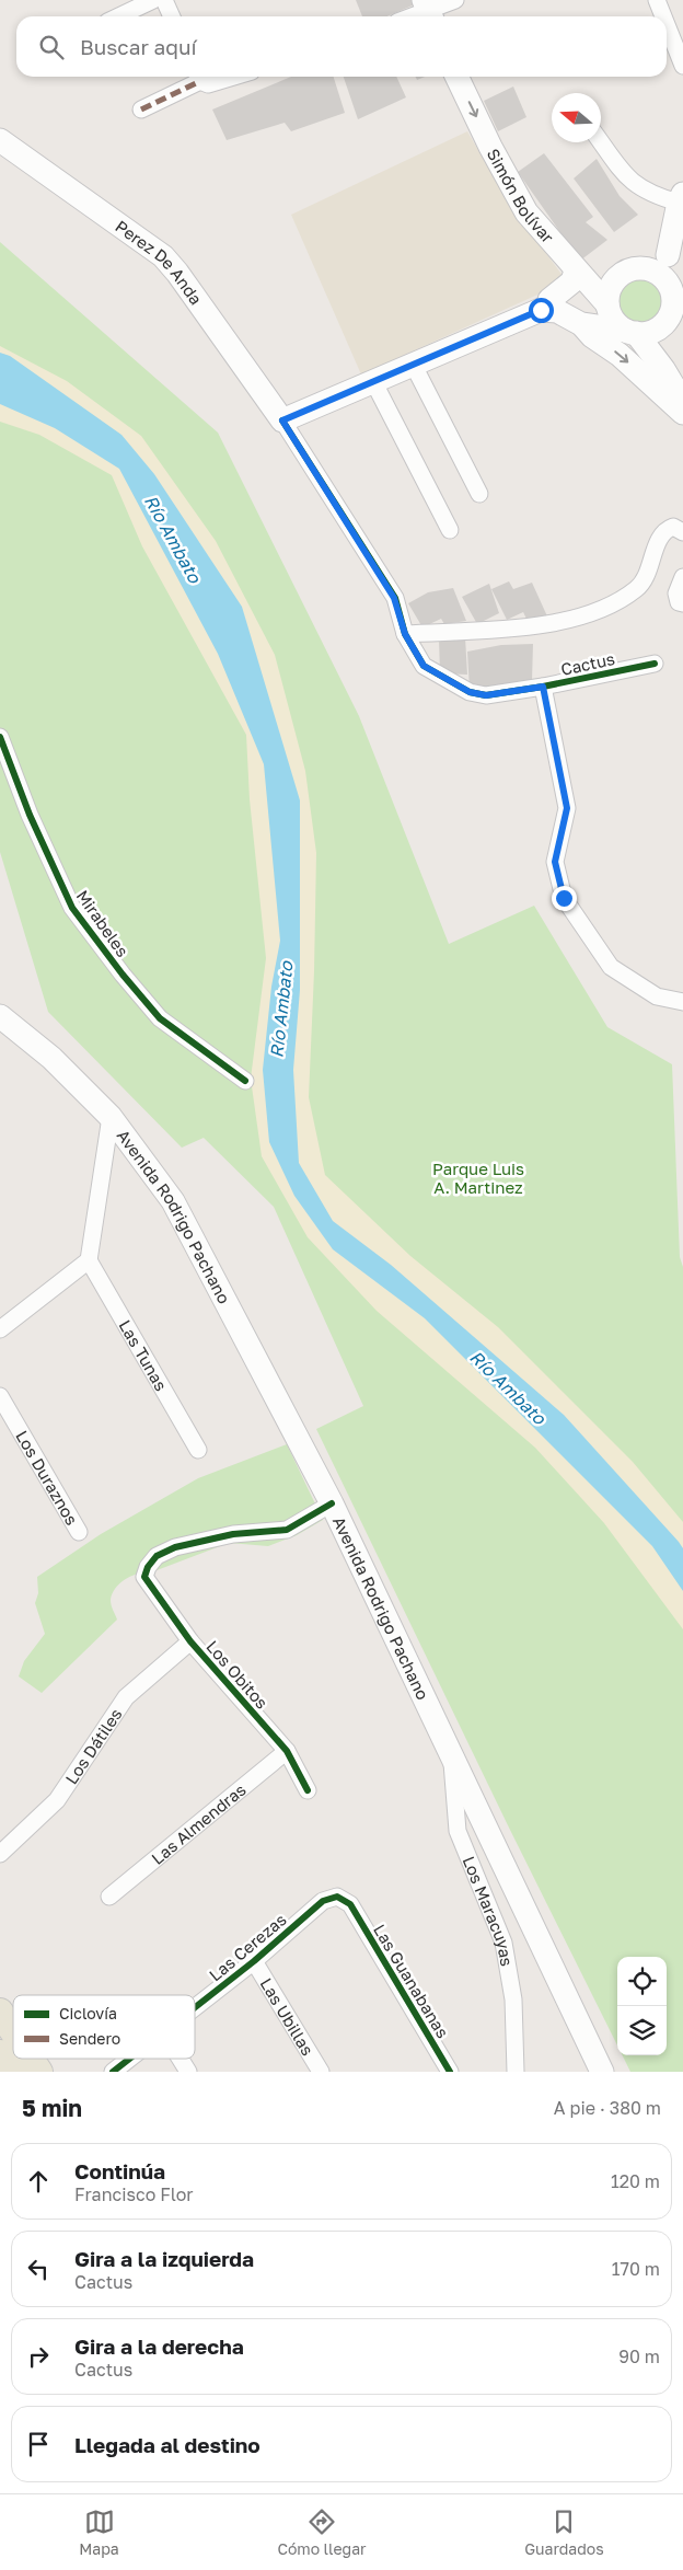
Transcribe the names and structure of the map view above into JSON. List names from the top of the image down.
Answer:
{
  "streets": {
    "main road": ["Simón Bolívar", "Perez De Anda", "Avenida Rodrigo Pachano"],
    "street": [
      "Cactus",
      "Mirabeles",
      "Las Tunas",
      "Los Duraznos",
      "Los Obitos",
      "Los Dátiles",
      "Las Almendras",
      "Los Maracuyas",
      "Las Cerezas",
      "Las Guanabanas",
      "Las Ubillas"
    ]
  },
  "crossings": [
    ["Perez De Anda", "Cactus"],
    ["Avenida Rodrigo Pachano", "Los Obitos"],
    ["Avenida Rodrigo Pachano", "Los Maracuyas"],
    ["Los Obitos", "Los Dátiles"],
    ["Los Obitos", "Las Almendras"],
    ["Las Cerezas", "Las Guanabanas"],
    ["Las Cerezas", "Las Ubillas"]
  ],
  "one_way": ["Simón Bolívar"],
  "water": ["Río Ambato"],
  "parks": ["Parque Luis A. Martinez"],
  "legend": ["Ciclovía", "Sendero"],
  "north": "left",
  "page": {
    "search": "Buscar aquí",
    "heading": ["5 min", "A pie · 380 m"],
    "list": [
      ["Continúa", "Francisco Flor", "120 m"],
      ["Gira a la izquierda", "Cactus", "170 m"],
      ["Gira a la derecha", "Cactus", "90 m"],
      "Llegada al destino"
    ],
    "nav": ["Mapa", "Cómo llegar", "Guardados"]
  }
}
